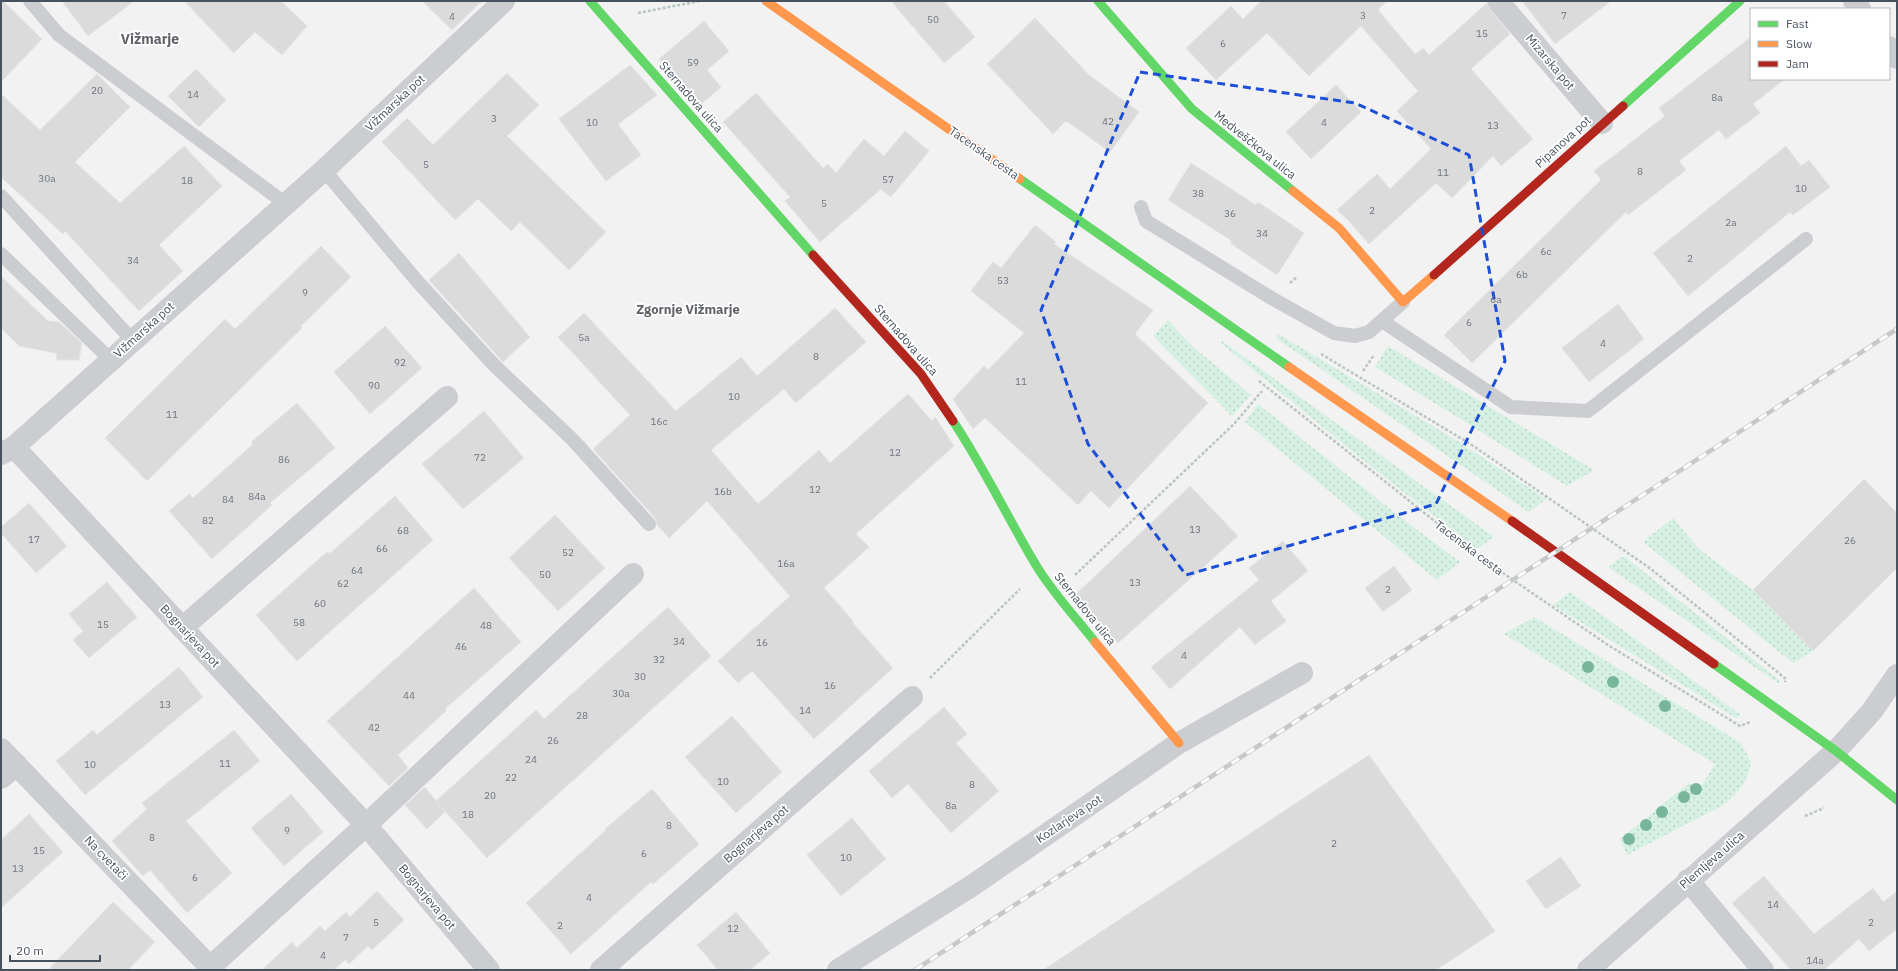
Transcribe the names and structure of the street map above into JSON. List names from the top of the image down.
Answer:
{
  "streets": {
    "street": [
      "Mizarska pot",
      "Sternadova ulica",
      "Vižmarska pot",
      "Pipanova pot",
      "Medveščkova ulica",
      "Tacenska cesta",
      "Bognarjeva pot",
      "Kozlarjeva pot",
      "Na cvetači",
      "Plemljeva ulica"
    ]
  },
  "crossings": [
    ["Mizarska pot", "Pipanova pot"],
    ["Sternadova ulica", "Kozlarjeva pot"],
    ["Vižmarska pot", "Bognarjeva pot"],
    ["Pipanova pot", "Medveščkova ulica"],
    ["Tacenska cesta", "Plemljeva ulica"]
  ],
  "districts": ["Vižmarje", "Zgornje Vižmarje"],
  "house_numbers": [
    "3",
    "7",
    "4",
    "50",
    "15",
    "6",
    "59",
    "20",
    "14",
    "8a",
    "3",
    "42",
    "10",
    "4",
    "13",
    "5",
    "8",
    "11",
    "30a",
    "57",
    "18",
    "10",
    "38",
    "5",
    "2",
    "36",
    "2a",
    "34",
    "6c",
    "2",
    "34",
    "6b",
    "53",
    "9",
    "6a",
    "6",
    "5a",
    "4",
    "8",
    "92",
    "11",
    "90",
    "10",
    "11",
    "16c",
    "12",
    "72",
    "86",
    "12",
    "16b",
    "84a",
    "84",
    "82",
    "13",
    "68",
    "17",
    "26",
    "66",
    "52",
    "16a",
    "64",
    "50",
    "13",
    "62",
    "2",
    "60",
    "58",
    "15",
    "48",
    "34",
    "16",
    "46",
    "4",
    "32",
    "30",
    "16",
    "30a",
    "44",
    "13",
    "14",
    "28",
    "42",
    "26",
    "24",
    "11",
    "10",
    "22",
    "10",
    "8",
    "20",
    "8a",
    "18",
    "8",
    "9",
    "8",
    "2",
    "15",
    "6",
    "10",
    "13",
    "6",
    "4",
    "14",
    "5",
    "2",
    "2",
    "12",
    "7",
    "4",
    "14a"
  ],
  "legend": ["Fast", "Slow", "Jam"],
  "scale_bar": "20 m"
}
